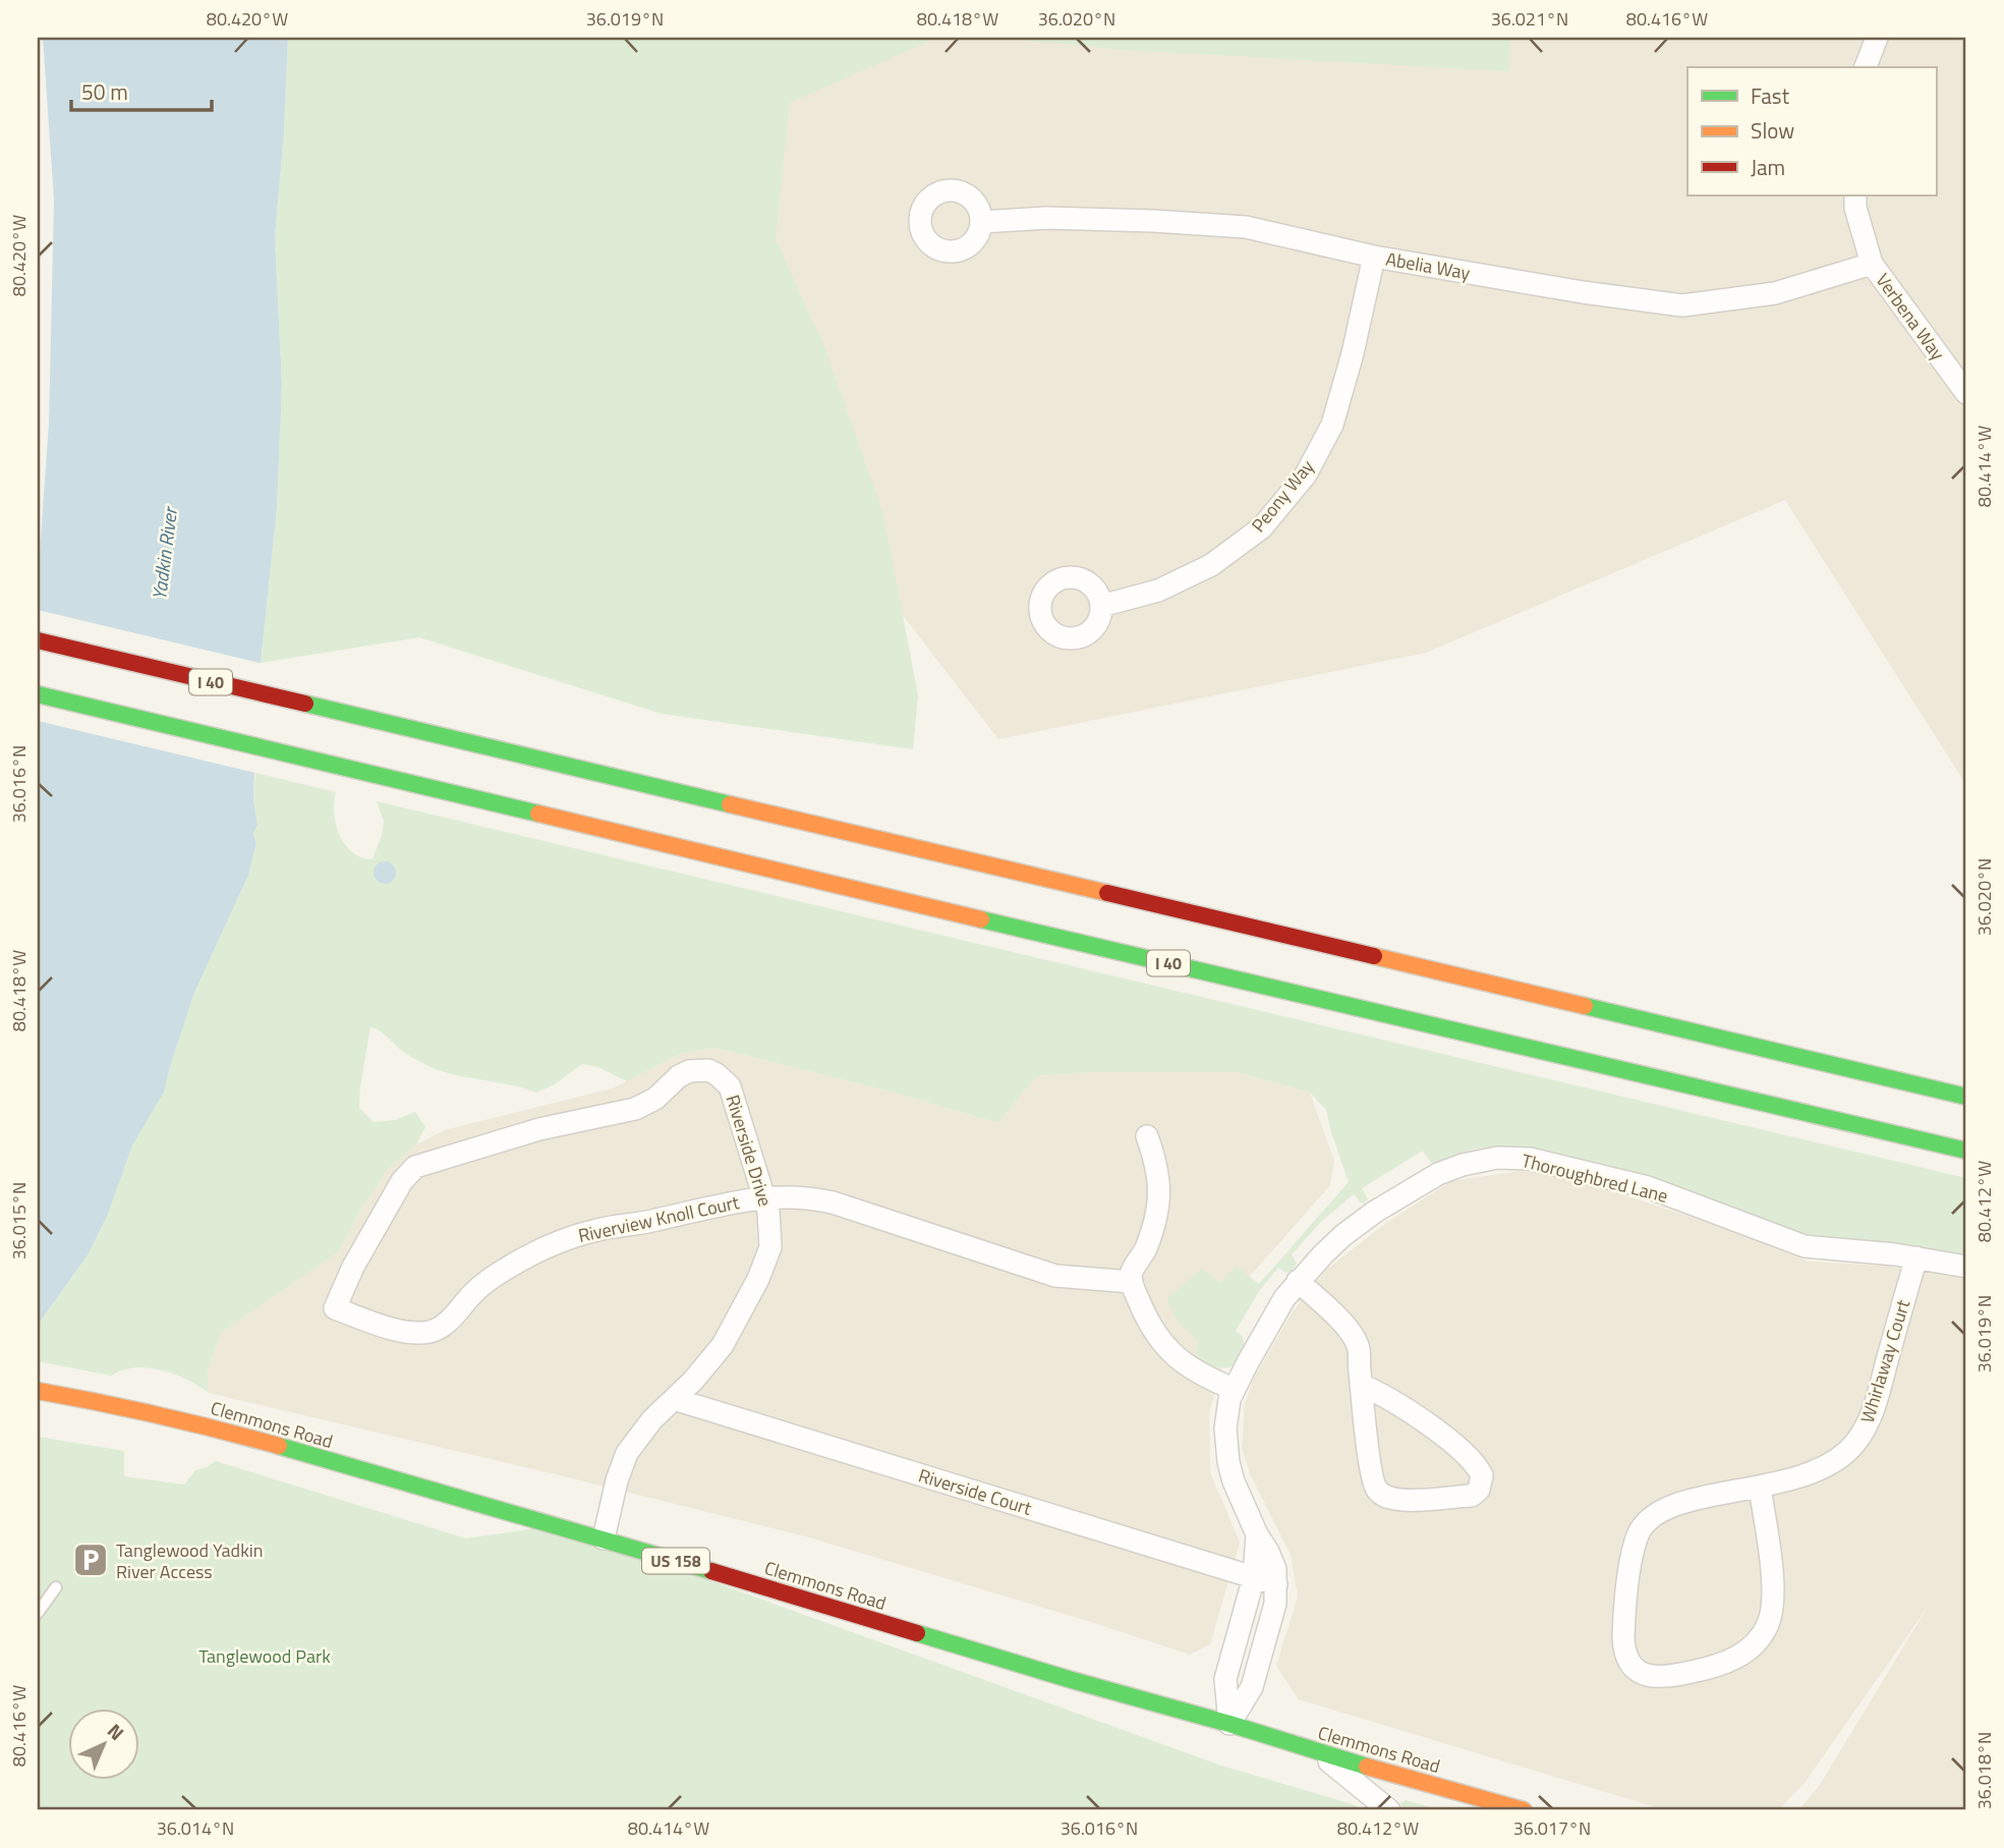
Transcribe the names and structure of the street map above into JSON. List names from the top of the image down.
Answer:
{
  "streets": {
    "main road": ["I 40", "Clemmons Road", "US 158"],
    "street": [
      "Abelia Way",
      "Verbena Way",
      "Peony Way",
      "Riverside Drive",
      "Thoroughbred Lane",
      "Riverview Knoll Court",
      "Whirlaway Court",
      "Riverside Court"
    ]
  },
  "crossings": [
    ["Abelia Way", "Verbena Way"],
    ["Abelia Way", "Peony Way"],
    ["Riverside Drive", "Riverview Knoll Court"],
    ["Riverside Drive", "Clemmons Road"],
    ["Riverside Drive", "Riverside Court"],
    ["Thoroughbred Lane", "Whirlaway Court"],
    ["Thoroughbred Lane", "Clemmons Road"],
    ["Thoroughbred Lane", "Riverside Court"]
  ],
  "water": ["Yadkin River"],
  "parks": ["Tanglewood Park"],
  "places": {
    "parking": ["Tanglewood Yadkin River Access"]
  },
  "legend": ["Fast", "Slow", "Jam"],
  "scale_bar": "50 m",
  "north": "top right",
  "coordinates": [
    "80.420°W",
    "36.019°N",
    "80.418°W",
    "36.020°N",
    "36.021°N",
    "80.416°W",
    "80.414°W",
    "36.016°N",
    "80.412°W",
    "36.015°N",
    "36.018°N",
    "36.014°N",
    "36.017°N"
  ]
}
